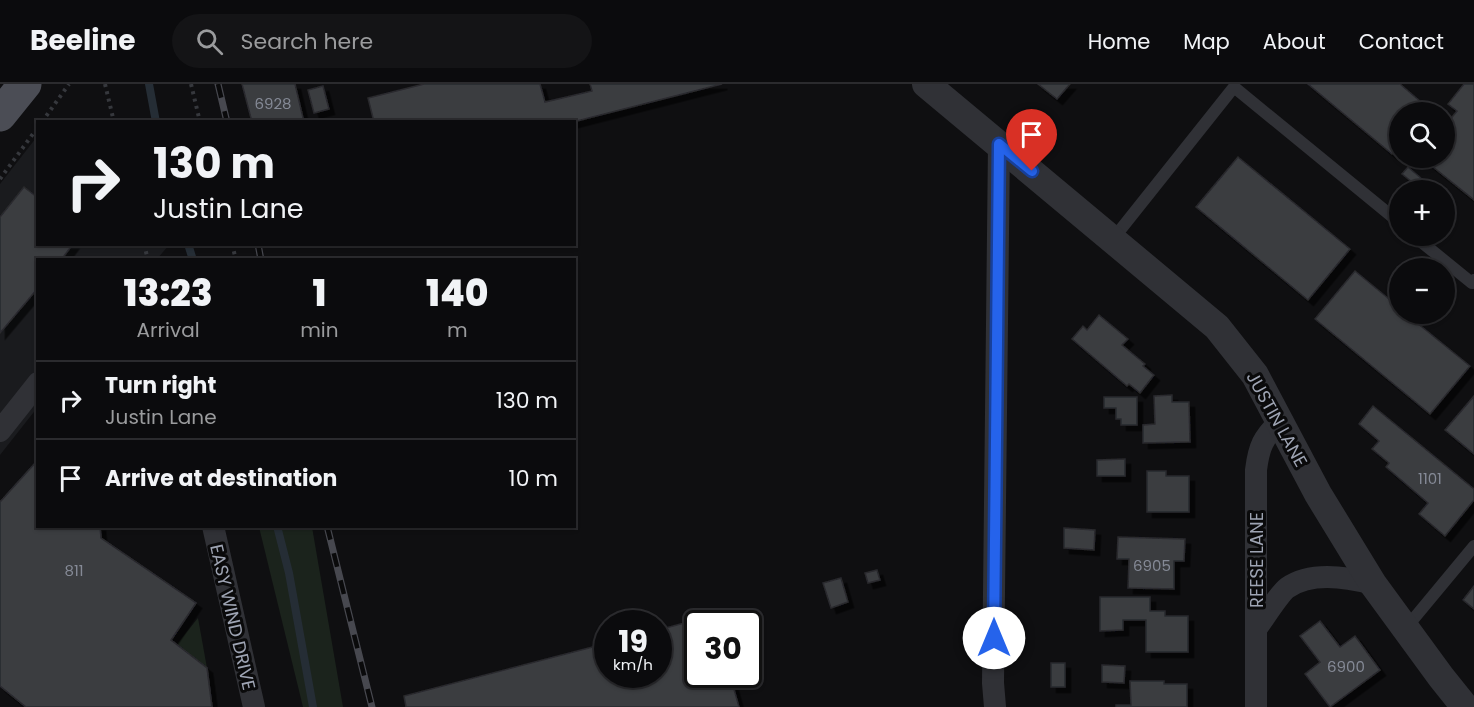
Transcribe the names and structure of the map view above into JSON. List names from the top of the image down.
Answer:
{
  "streets": {
    "street": ["JUSTIN LANE", "REESE LANE", "EASY WIND DRIVE"]
  },
  "crossings": [
    ["JUSTIN LANE", "REESE LANE"]
  ],
  "house_numbers": [
    "6928",
    "1101",
    "6905",
    "811",
    "6900"
  ],
  "page": {
    "header": "Beeline",
    "search": "Search here",
    "nav": [
      "Home",
      "Map",
      "About",
      "Contact"
    ],
    "map_buttons": ["+", "−"],
    "turn": ["130 m", "Justin Lane"],
    "eta": [
      "13:23",
      "Arrival",
      "1",
      "min",
      "140",
      "m"
    ],
    "list": [
      {
        "name": "Turn right",
        "note": "Justin Lane",
        "value": "130 m"
      },
      {
        "name": "Arrive at destination",
        "value": "10 m"
      }
    ],
    "speed": "19 km/h",
    "limit": "30"
  }
}
